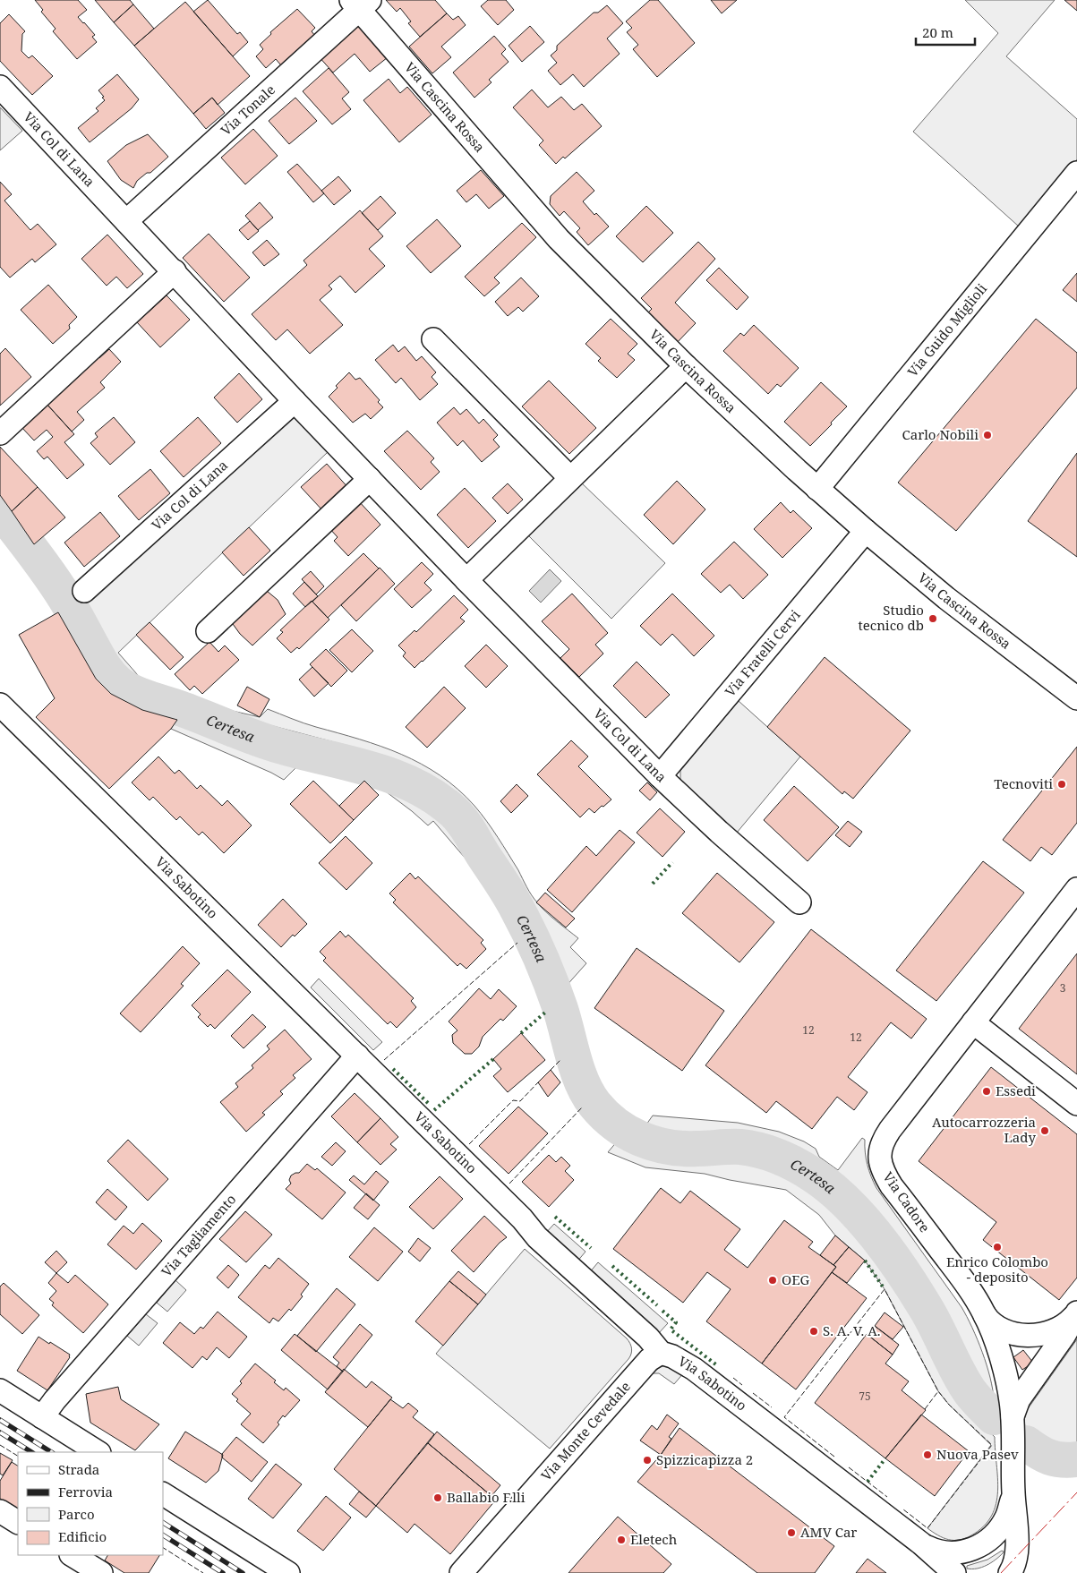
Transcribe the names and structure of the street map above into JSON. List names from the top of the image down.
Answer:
{
  "streets": {
    "street": [
      "Via Cascina Rossa",
      "Via Tonale",
      "Via Col di Lana",
      "Via Guido Miglioli",
      "Via Fratelli Cervi",
      "Via Sabotino",
      "Via Cadore",
      "Via Tagliamento",
      "Via Monte Cevedale"
    ]
  },
  "crossings": [
    ["Via Cascina Rossa", "Via Tonale"],
    ["Via Cascina Rossa", "Via Guido Miglioli"],
    ["Via Cascina Rossa", "Via Fratelli Cervi"],
    ["Via Tonale", "Via Col di Lana"],
    ["Via Col di Lana", "Via Fratelli Cervi"],
    ["Via Sabotino", "Via Cadore"],
    ["Via Sabotino", "Via Tagliamento"],
    ["Via Sabotino", "Via Monte Cevedale"]
  ],
  "water": ["Certesa"],
  "places": [
    "Carlo Nobili",
    "Studio tecnico db",
    "Tecnoviti",
    "Essedi",
    "Autocarrozzeria Lady",
    "Enrico Colombo - deposito",
    "OEG",
    "S. A. V. A.",
    "Nuova Pasev",
    "Spizzicapizza 2",
    "Ballabio F.lli",
    "AMV Car",
    "Eletech"
  ],
  "house_numbers": [
    "3",
    "12",
    "12",
    "75"
  ],
  "legend": [
    "Strada",
    "Ferrovia",
    "Parco",
    "Edificio"
  ],
  "scale_bar": "20 m"
}
